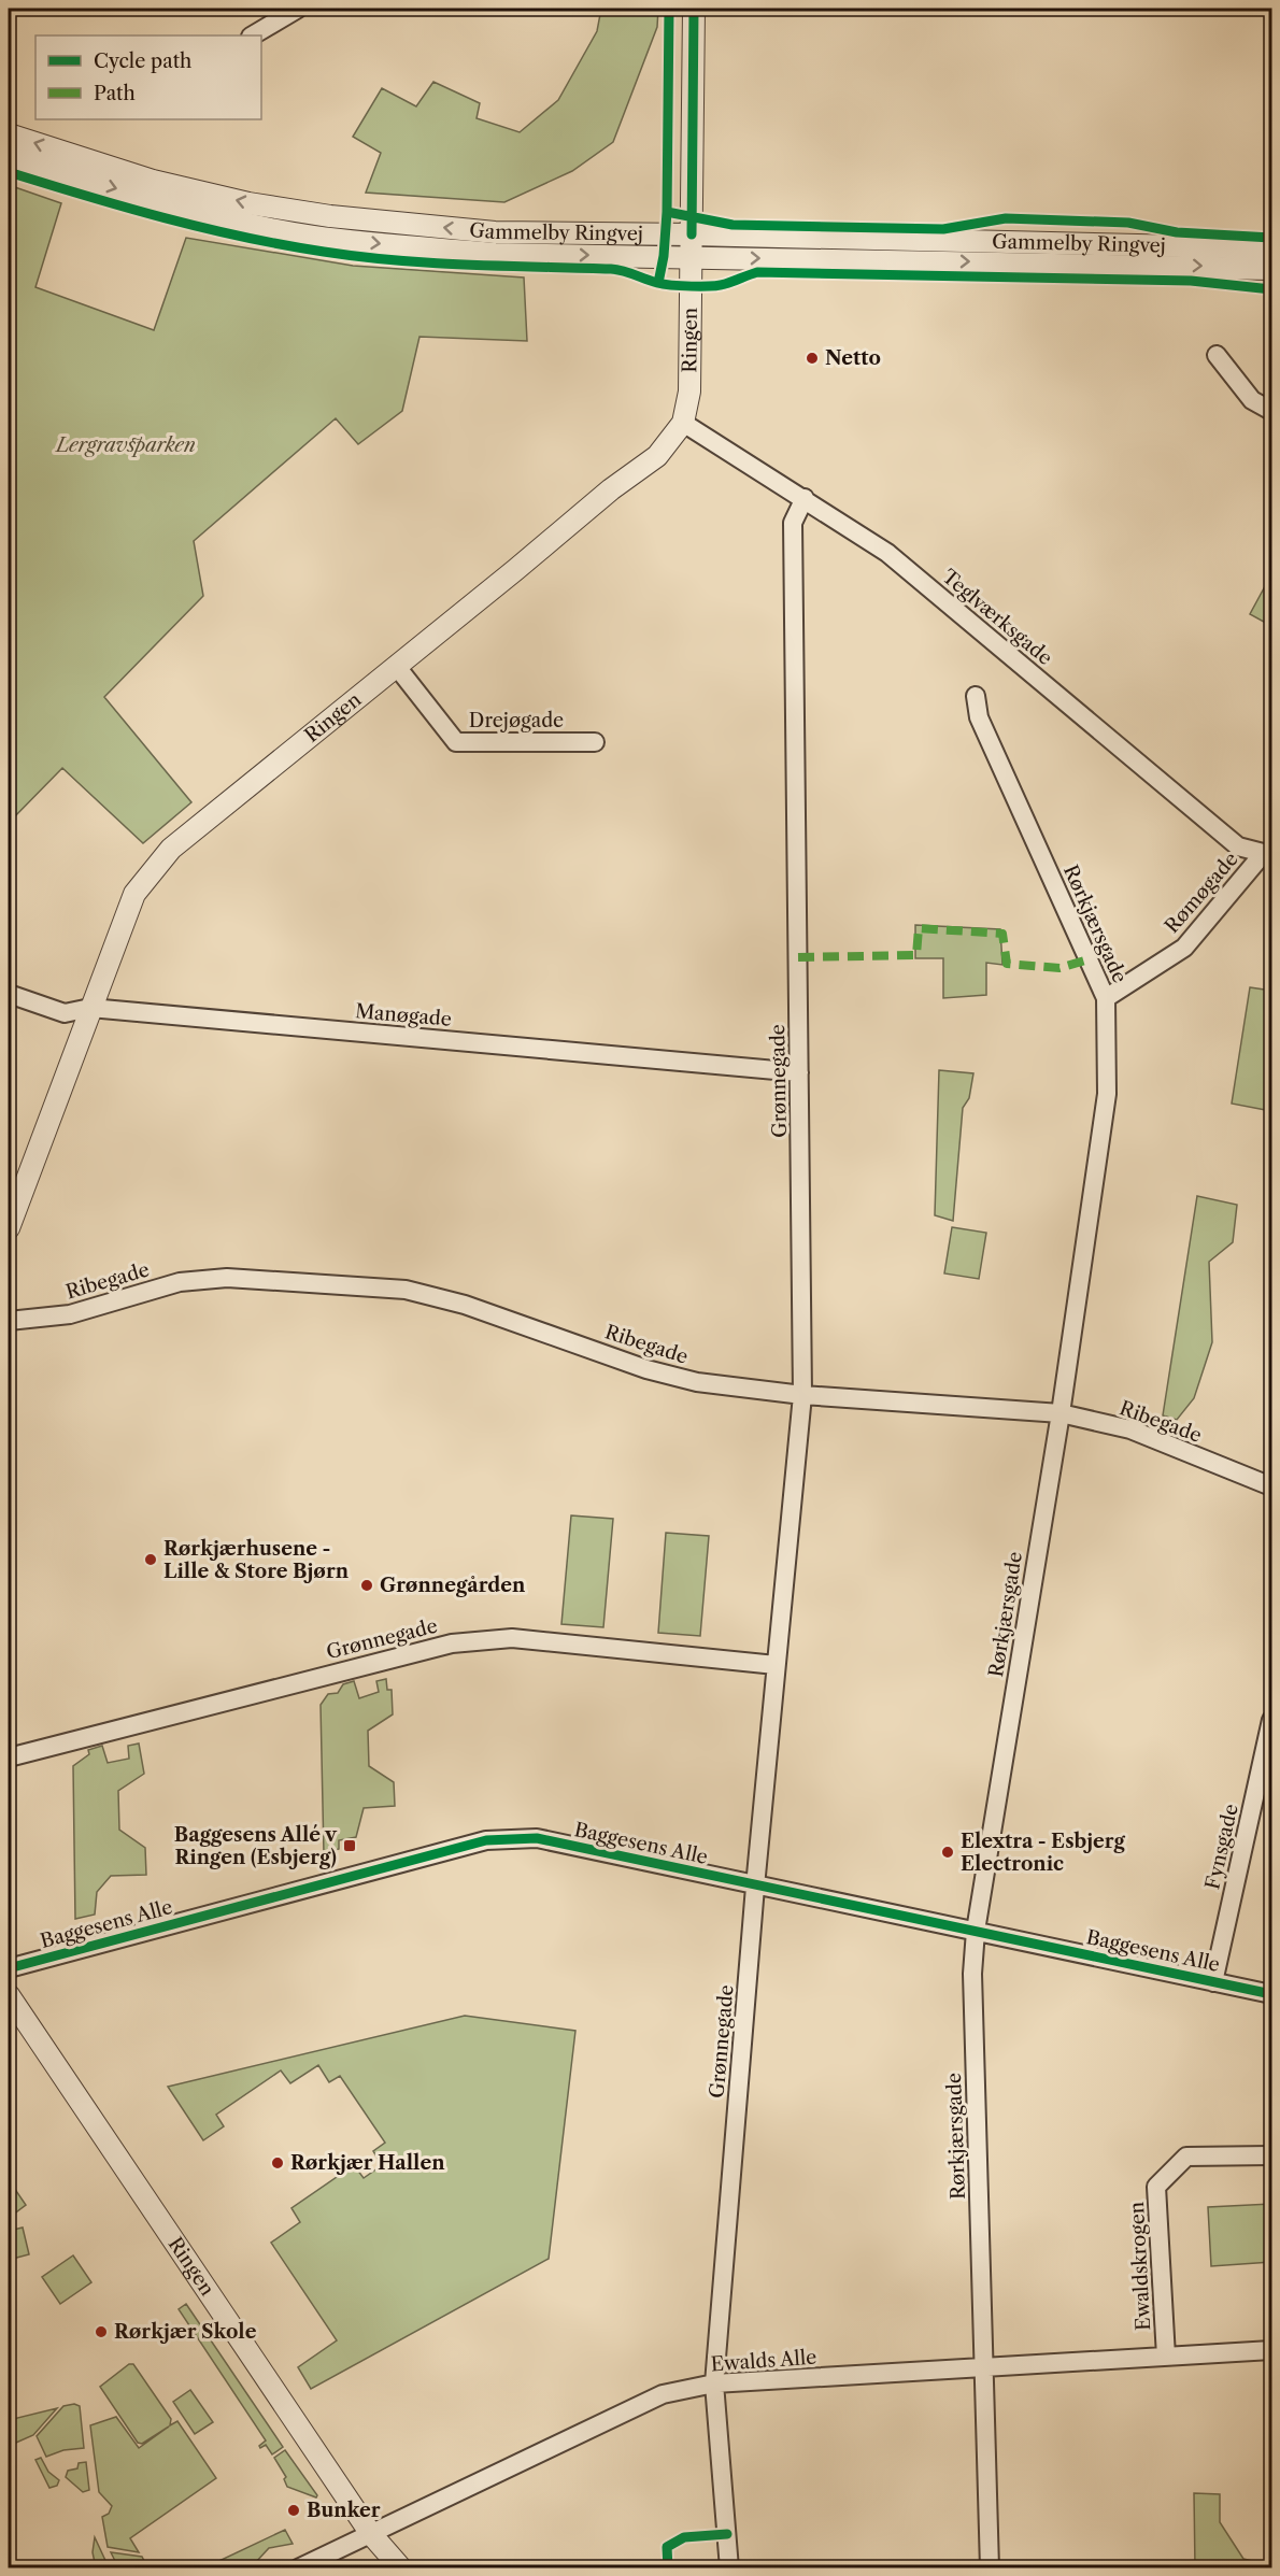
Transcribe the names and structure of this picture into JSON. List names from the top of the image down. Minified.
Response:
{"streets":{"street":["Gammelby Ringvej","Ringen","Teglværksgade","Drejøgade","Rømøgade","Rørkjærsgade","Manøgade","Grønnegade","Ribegade","Baggesens Alle","Fynsgade","Ewaldskrogen","Ewalds Alle"]},"crossings":[["Gammelby Ringvej","Ringen"],["Ringen","Teglværksgade"],["Ringen","Drejøgade"],["Ringen","Manøgade"],["Ringen","Ewalds Alle"],["Teglværksgade","Rømøgade"],["Teglværksgade","Grønnegade"],["Rømøgade","Rørkjærsgade"],["Rørkjærsgade","Ribegade"],["Rørkjærsgade","Baggesens Alle"],["Rørkjærsgade","Ewalds Alle"],["Manøgade","Grønnegade"],["Grønnegade","Ribegade"],["Grønnegade","Baggesens Alle"],["Grønnegade","Ewalds Alle"],["Baggesens Alle","Fynsgade"],["Ewaldskrogen","Ewalds Alle"]],"parks":["Lergravsparken"],"places":{"other":["Netto","Rørkjærhusene - Lille & Store Bjørn","Grønnegården","Elextra - Esbjerg Electronic","Rørkjær Hallen","Rørkjær Skole","Bunker"],"transit":["Baggesens Allé v Ringen (Esbjerg)"]},"legend":["Cycle path","Path"]}
